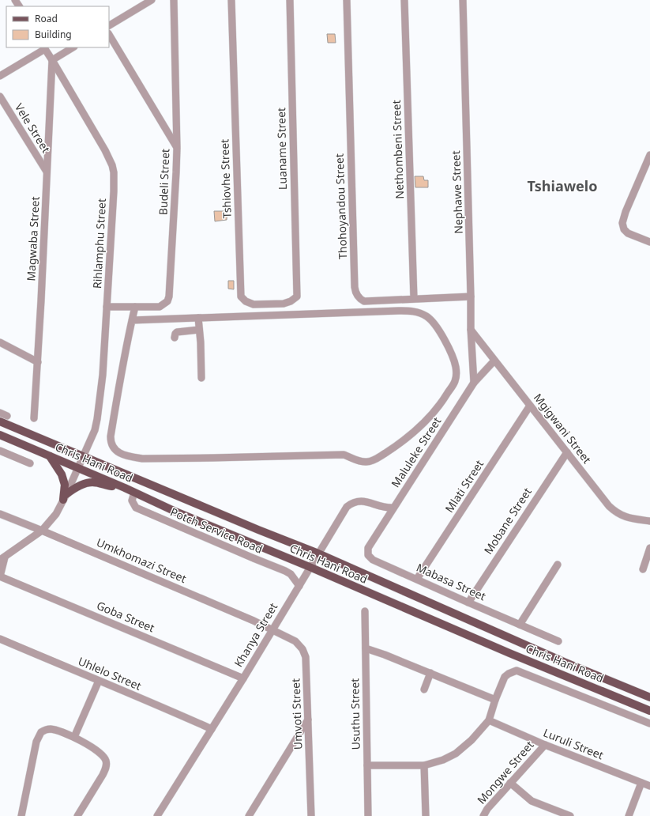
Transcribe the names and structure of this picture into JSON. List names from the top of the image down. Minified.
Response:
{"streets":{"main road":["Chris Hani Road"],"street":["Vele Street","Luaname Street","Nethombeni Street","Tshiovhe Street","Budeli Street","Nephawe Street","Thohoyandou Street","Magwaba Street","Rihlamphu Street","Mgigwani Street","Maluleke Street","Mlati Street","Mobane Street","Potch Service Road","Umkhomazi Street","Mabasa Street","Goba Street","Khanya Street","Uhlelo Street","Umvoti Street","Usuthu Street","Luruli Street","Mongwe Street"]},"crossings":[["Vele Street","Magwaba Street"],["Luaname Street","Tshiovhe Street"],["Nethombeni Street","Thohoyandou Street"],["Budeli Street","Rihlamphu Street"],["Nephawe Street","Thohoyandou Street"],["Nephawe Street","Mgigwani Street"],["Nephawe Street","Maluleke Street"],["Magwaba Street","Rihlamphu Street"],["Rihlamphu Street","Chris Hani Road"],["Rihlamphu Street","Umkhomazi Street"],["Mgigwani Street","Maluleke Street"],["Mgigwani Street","Mlati Street"],["Mgigwani Street","Mobane Street"],["Maluleke Street","Mabasa Street"],["Maluleke Street","Khanya Street"],["Chris Hani Road","Potch Service Road"],["Chris Hani Road","Khanya Street"],["Mlati Street","Mabasa Street"],["Mobane Street","Mabasa Street"],["Potch Service Road","Khanya Street"],["Umkhomazi Street","Khanya Street"],["Umkhomazi Street","Umvoti Street"],["Goba Street","Khanya Street"],["Khanya Street","Uhlelo Street"],["Khanya Street","Umvoti Street"],["Luruli Street","Mongwe Street"]],"districts":["Tshiawelo"],"legend":["Road","Building"]}
